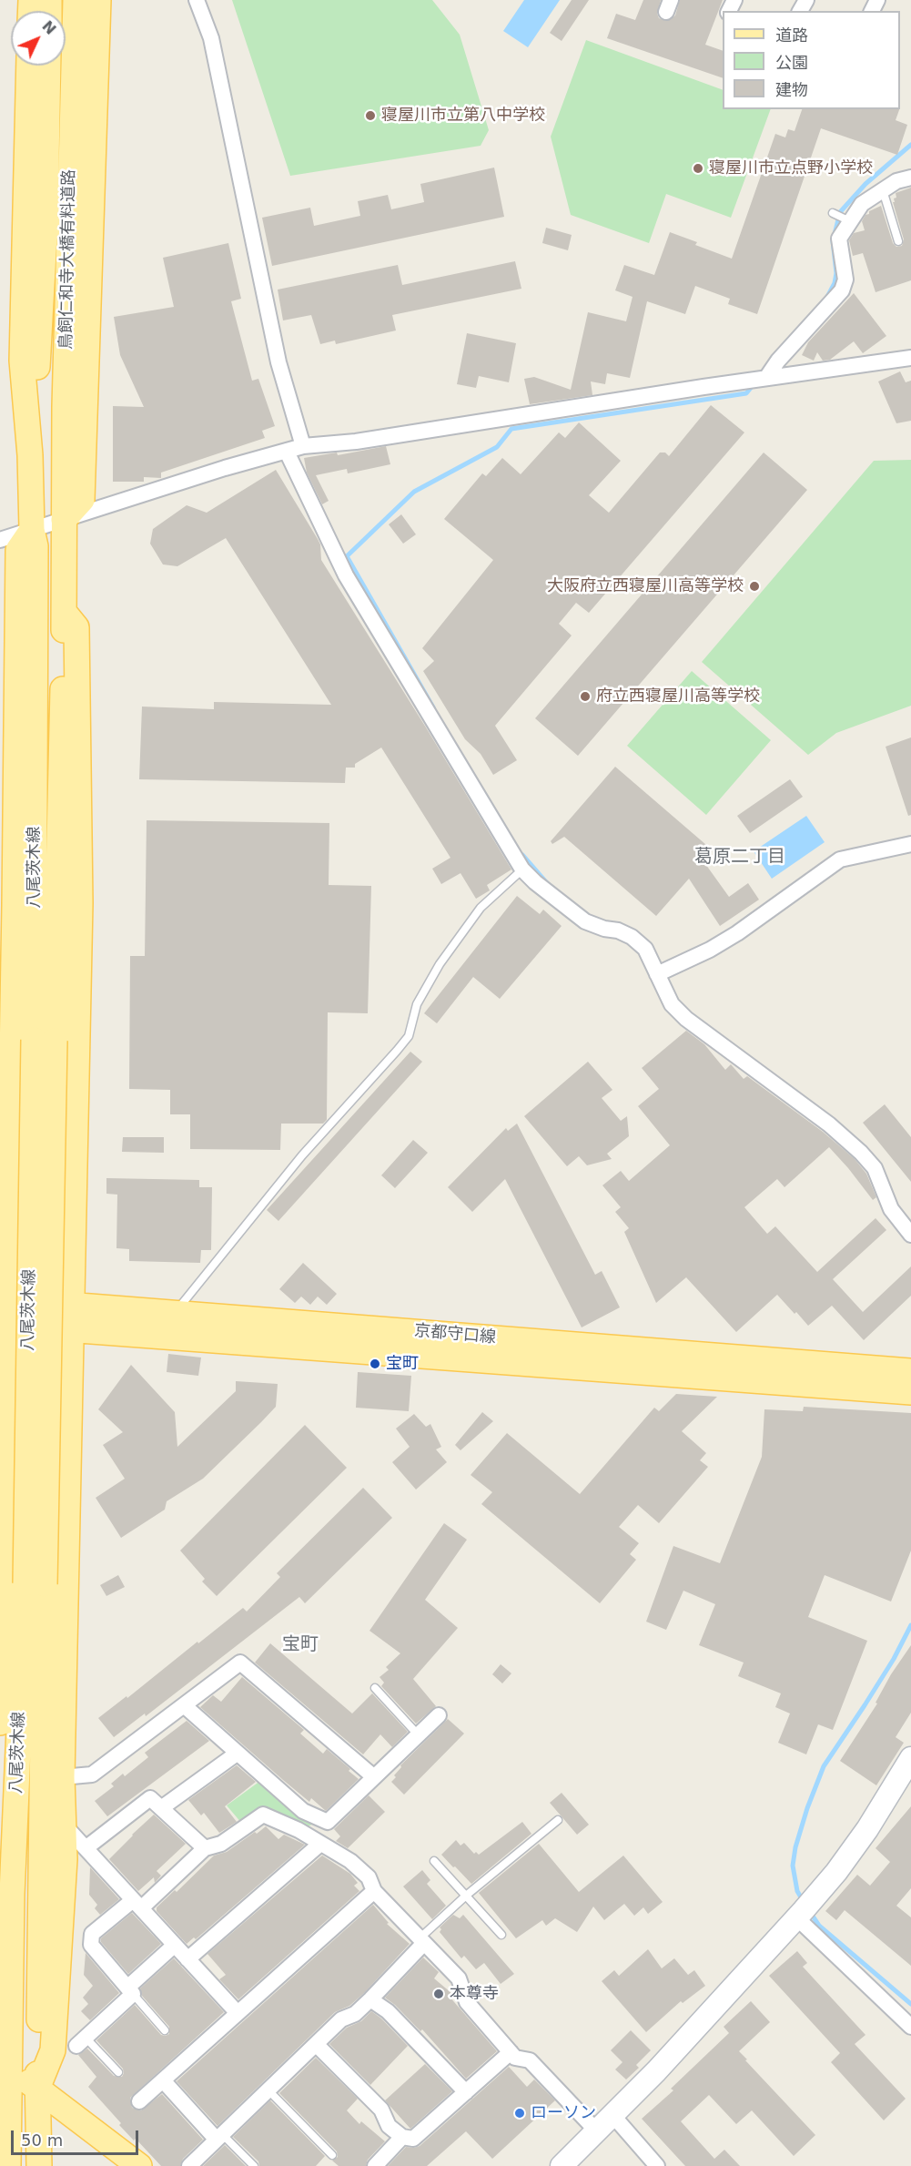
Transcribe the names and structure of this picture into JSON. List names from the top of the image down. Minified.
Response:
{"streets":{"main road":["鳥飼仁和寺大橋有料道路","八尾茨木線","京都守口線"]},"crossings":[["鳥飼仁和寺大橋有料道路","八尾茨木線"]],"districts":["葛原二丁目","宝町"],"places":["寝屋川市立第八中学校","寝屋川市立点野小学校","大阪府立西寝屋川高等学校","府立西寝屋川高等学校","宝町","本尊寺","ローソン"],"legend":["道路","公園","建物"],"scale_bar":"50 m","north":"top right"}
